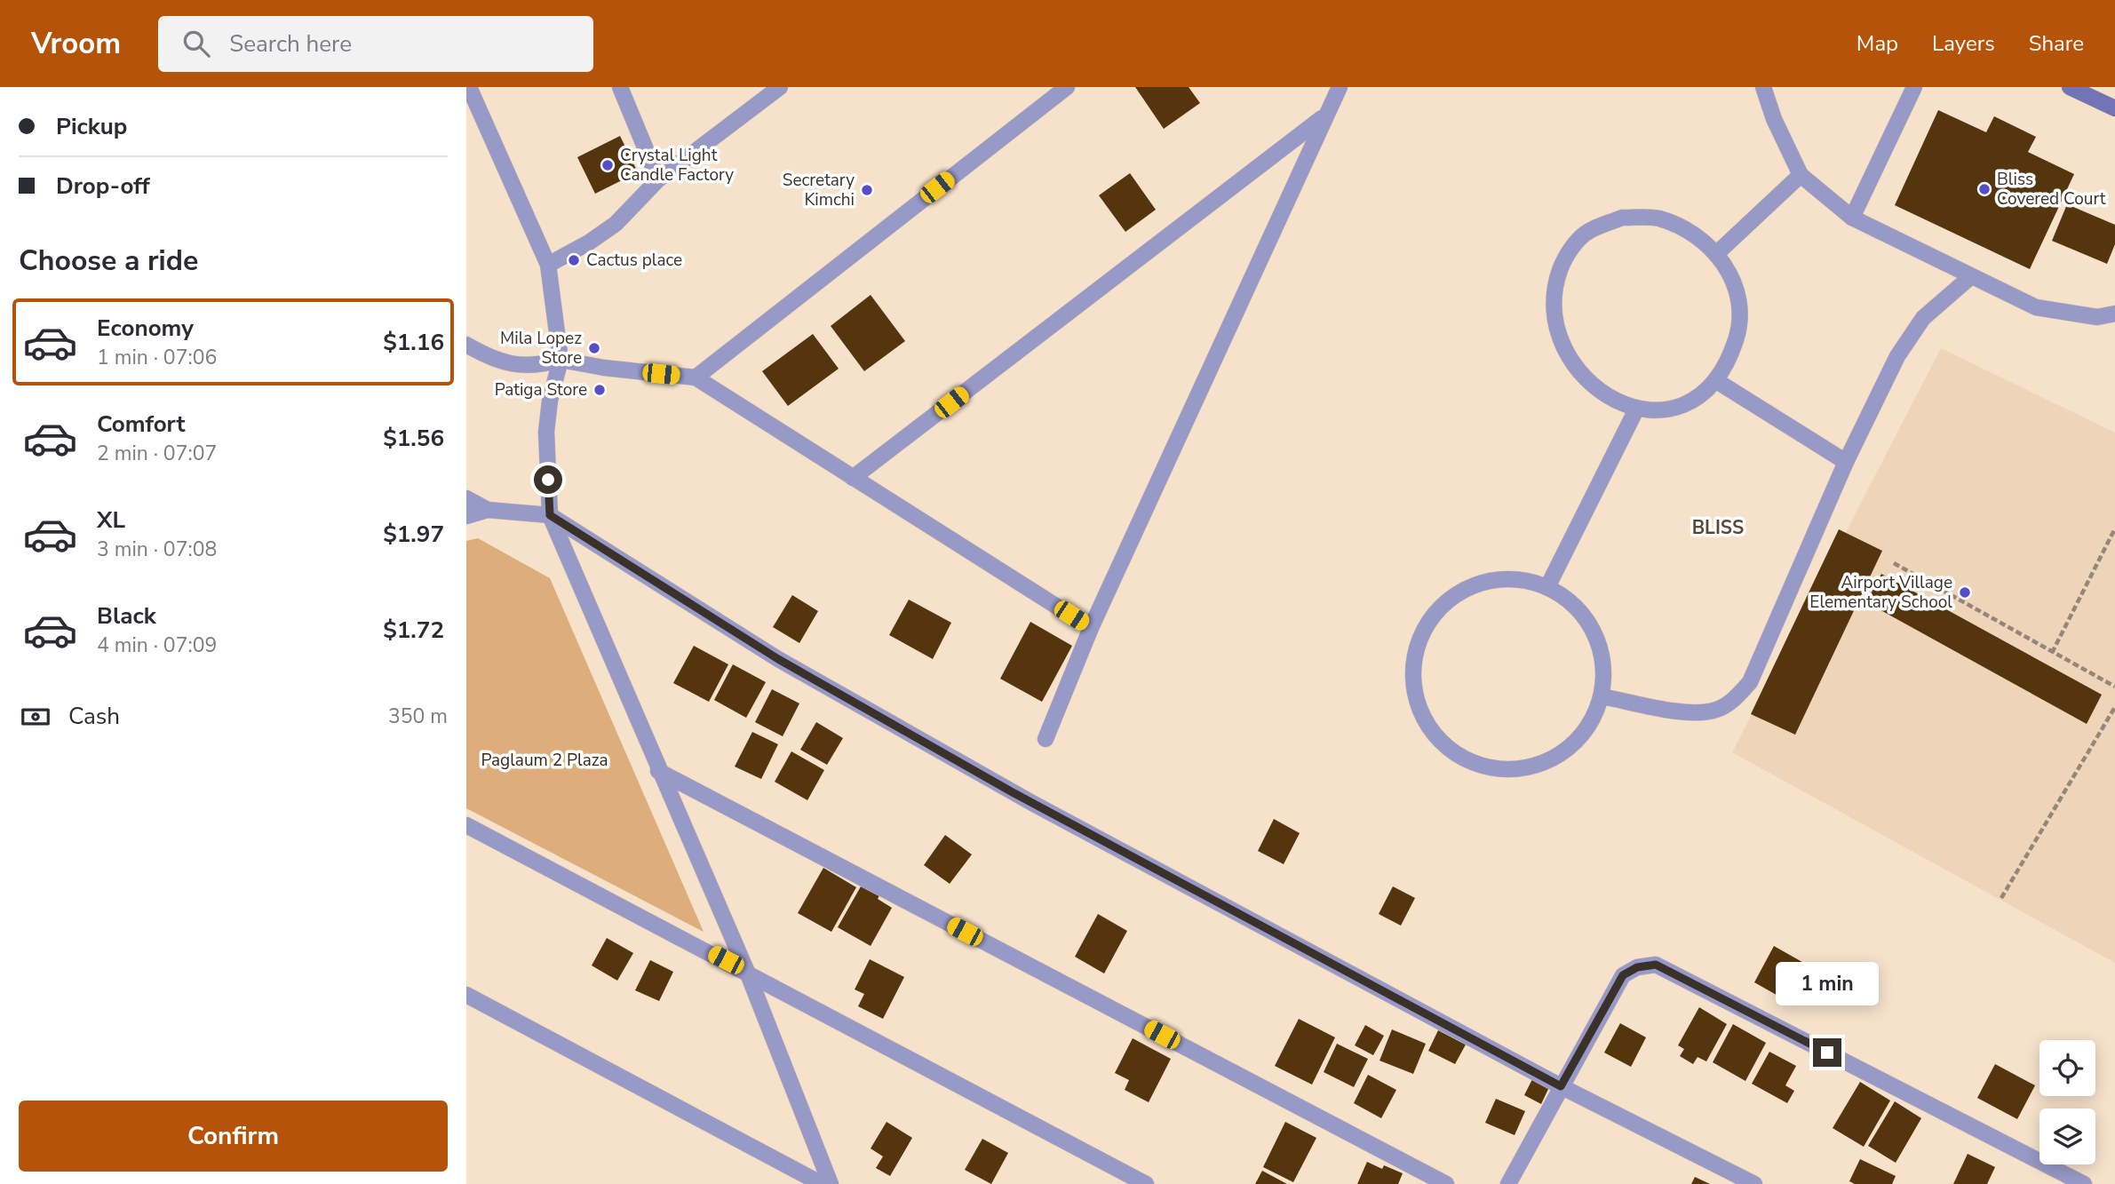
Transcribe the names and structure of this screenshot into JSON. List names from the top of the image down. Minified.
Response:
{"districts":["BLISS"],"parks":["Paglaum 2 Plaza"],"places":["Crystal Light Candle Factory","Bliss Covered Court","Secretary Kimchi","Cactus place","Mila Lopez Store","Patiga Store","Airport Village Elementary School"],"page":{"header":"Vroom","search":"Search here","nav":["Map","Layers","Share"],"banner":["Pickup","Drop-off"],"heading":"Choose a ride","list":[{"name":"Economy","note":"1 min · 07:06","value":"$1.16"},{"name":"Comfort","note":"2 min · 07:07","value":"$1.56"},{"name":"XL","note":"3 min · 07:08","value":"$1.97"},{"name":"Black","note":"4 min · 07:09","value":"$1.72"}],"pay":["Cash","350 m"],"bubble":"1 min","buttons":"Confirm"}}
